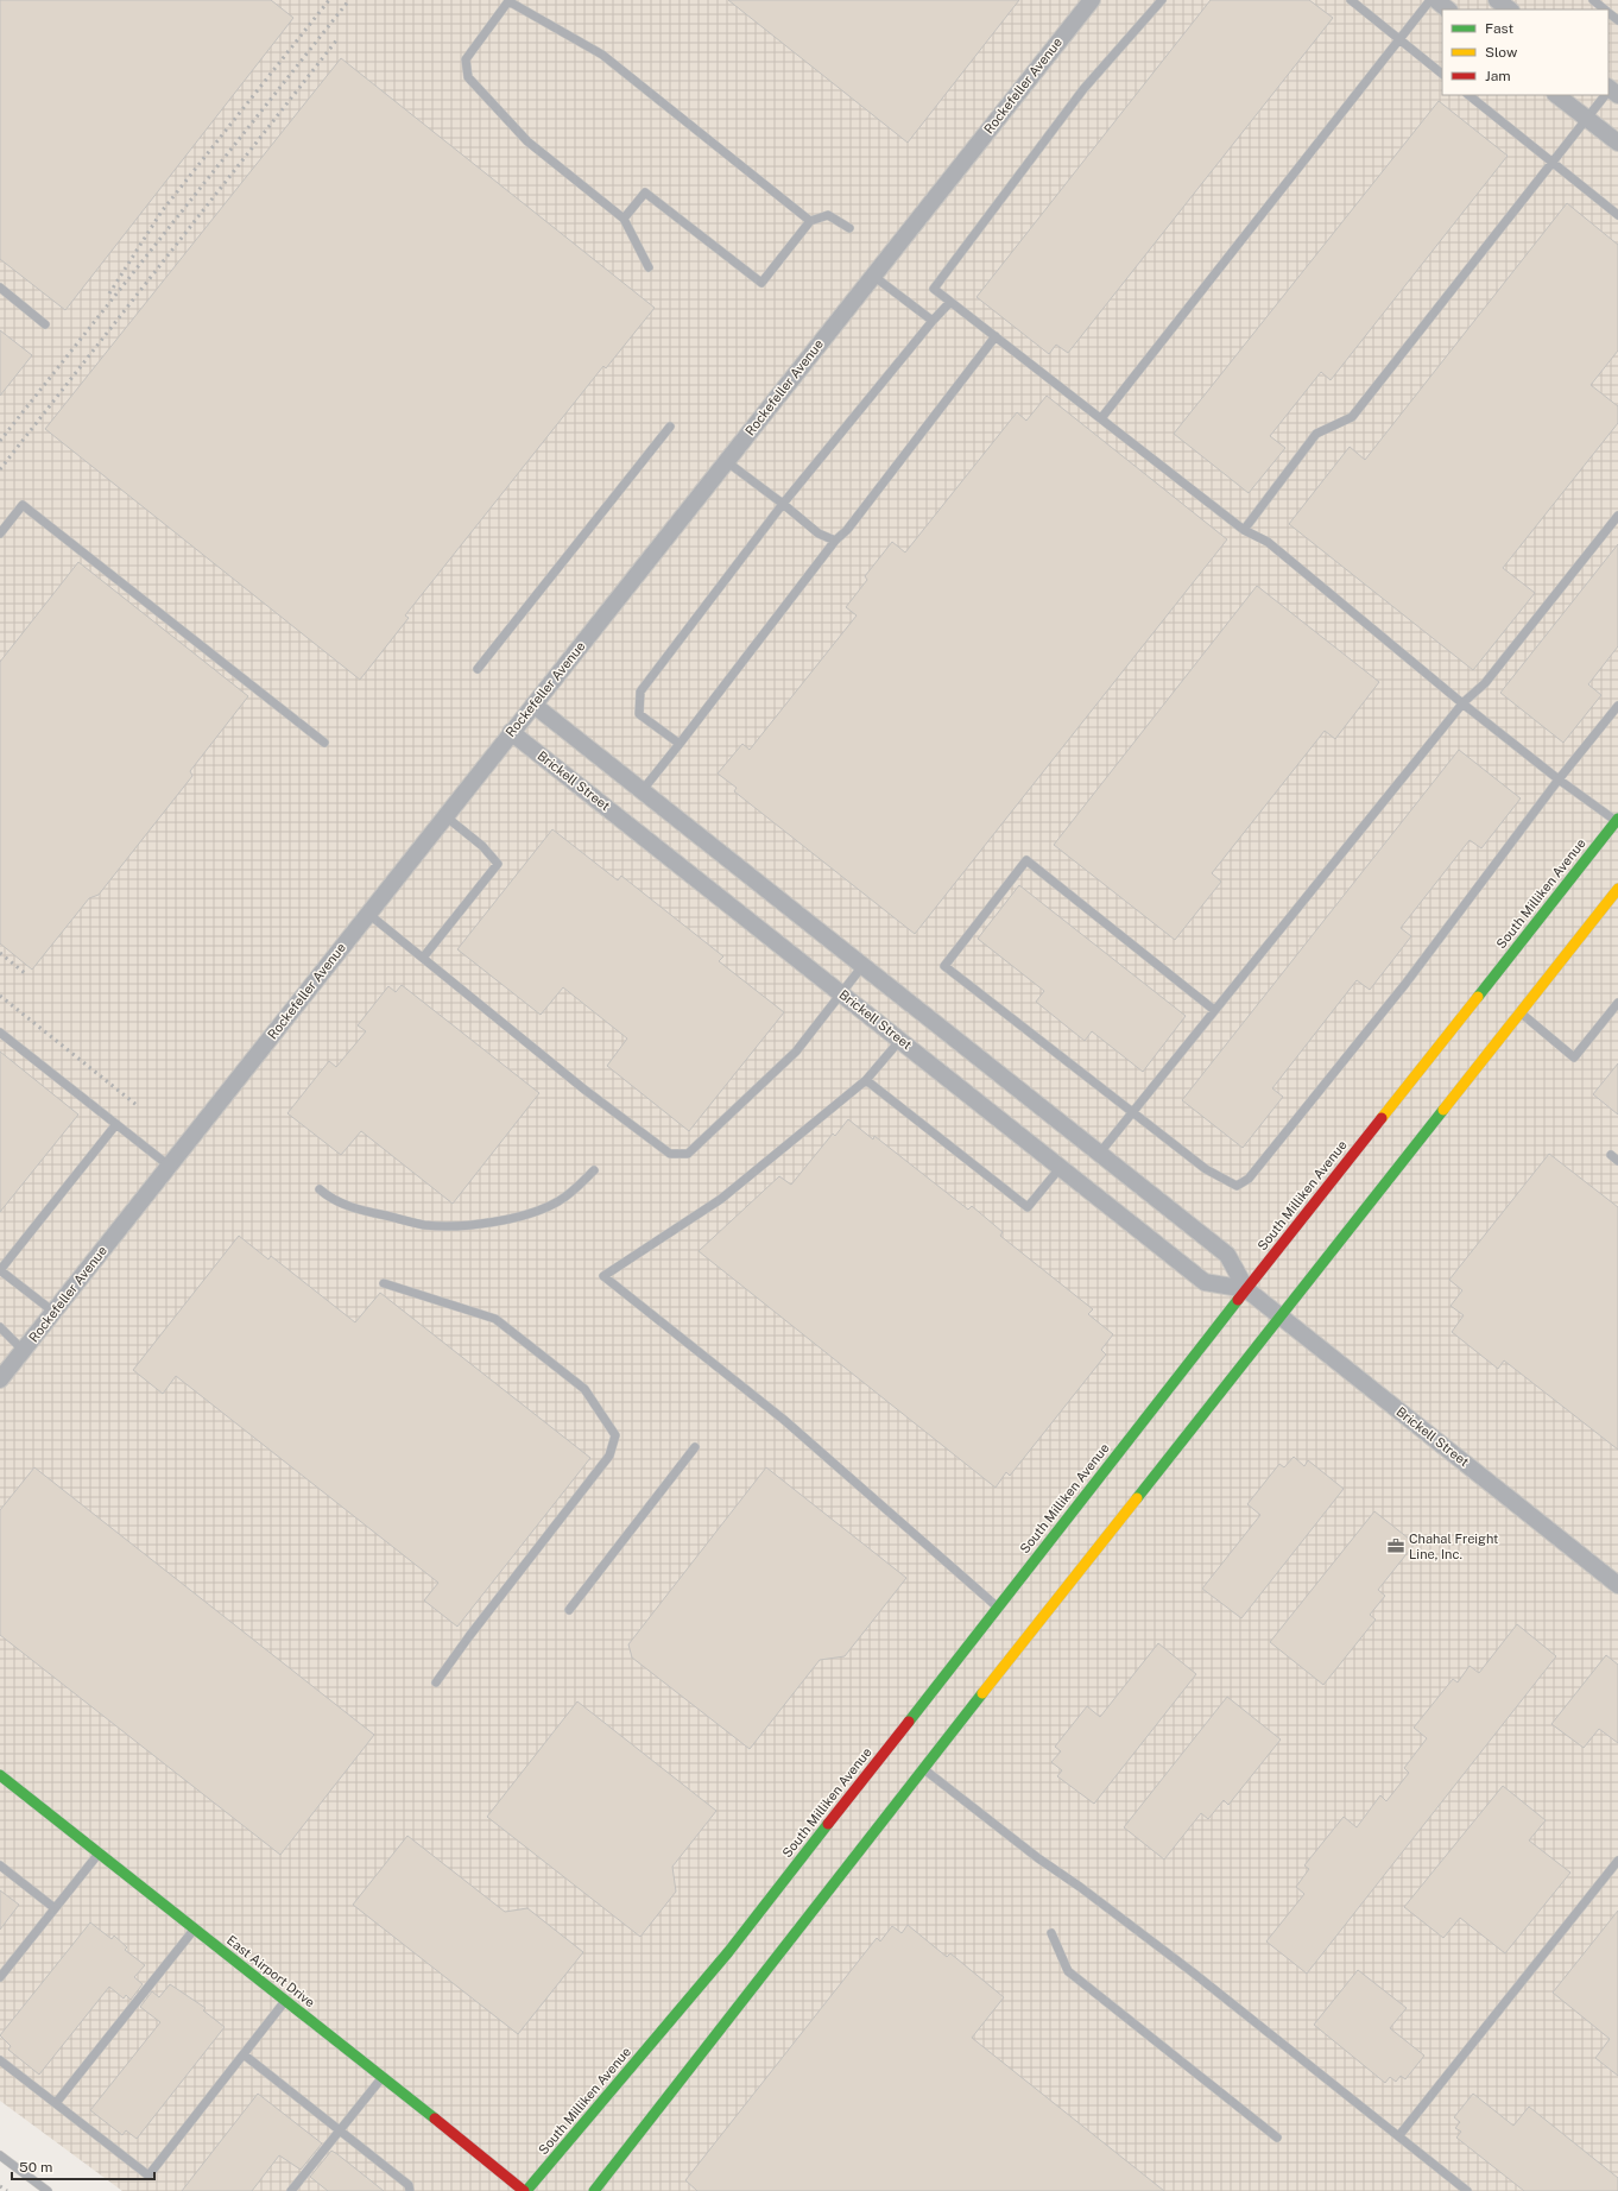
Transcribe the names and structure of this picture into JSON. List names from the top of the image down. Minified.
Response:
{"streets":{"main road":["South Milliken Avenue","East Airport Drive"],"street":["Rockefeller Avenue","Brickell Street"]},"crossings":[["Rockefeller Avenue","Brickell Street"],["Brickell Street","South Milliken Avenue"],["South Milliken Avenue","East Airport Drive"]],"places":{"office":["Chahal Freight Line, Inc."]},"legend":["Fast","Slow","Jam"],"scale_bar":"50 m"}
